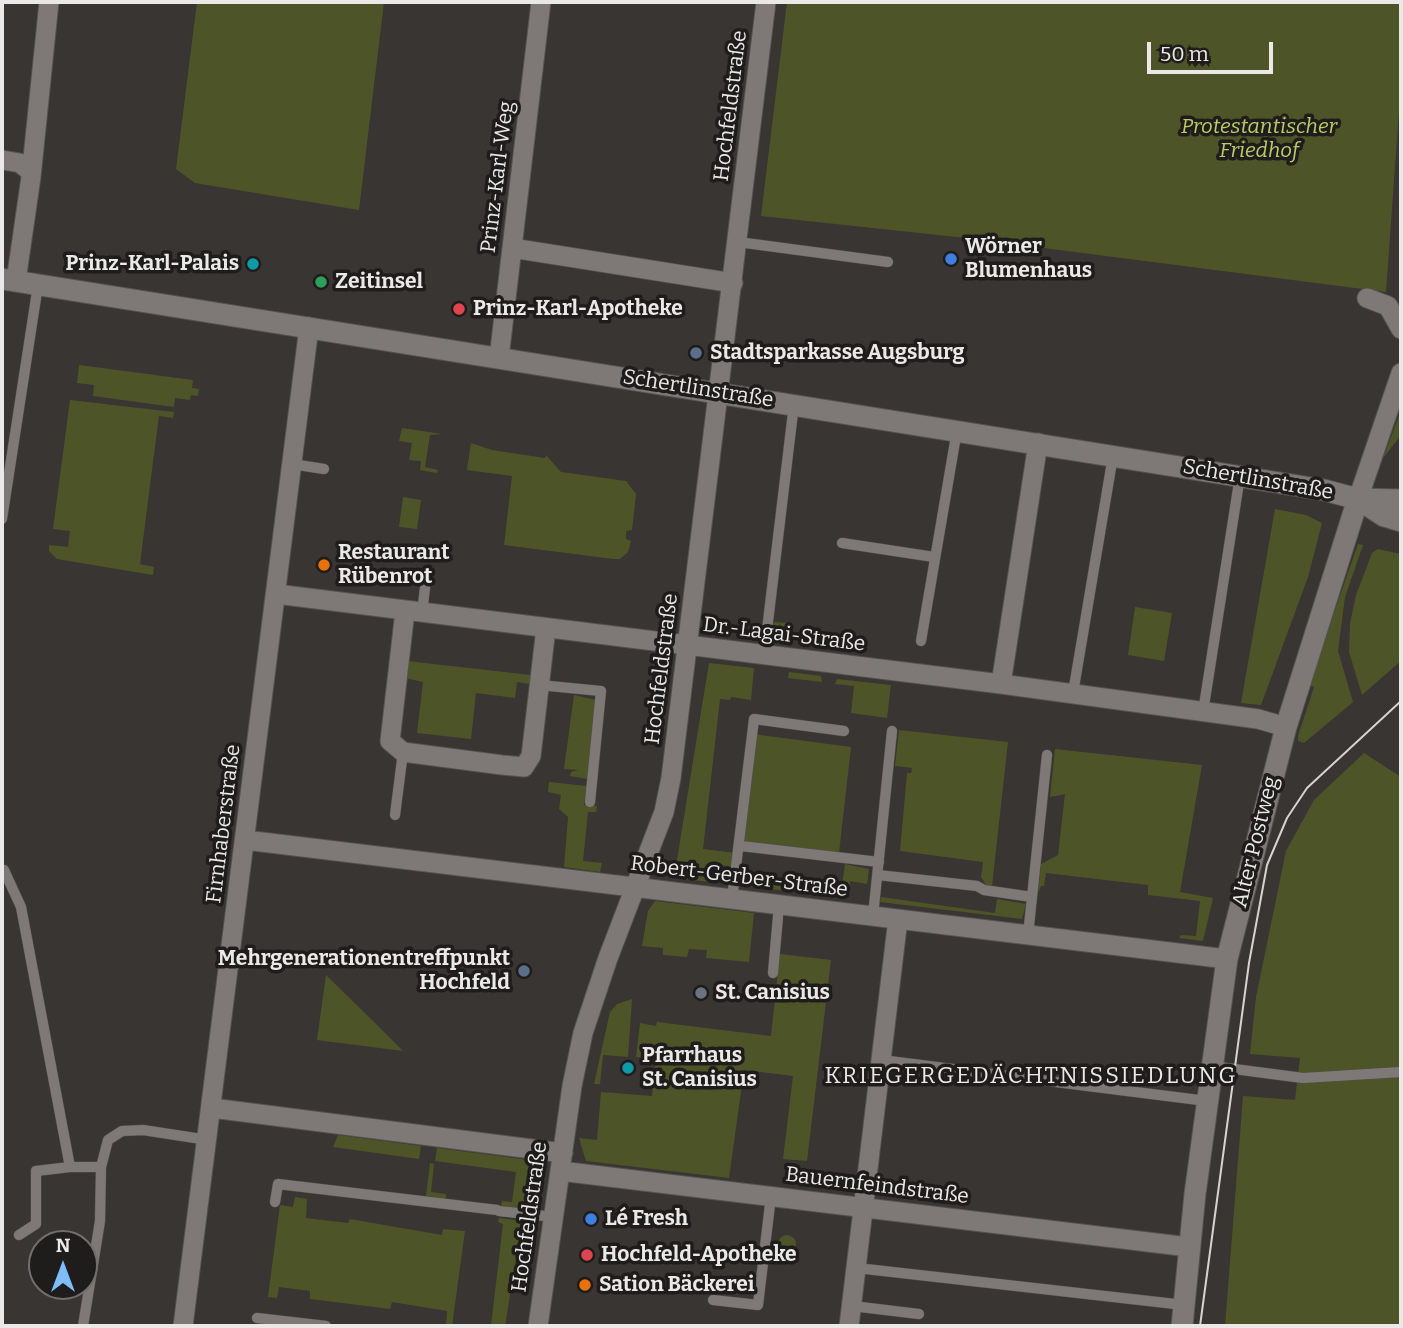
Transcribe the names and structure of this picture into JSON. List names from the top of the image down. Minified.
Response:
{"streets":{"street":["Hochfeldstraße","Prinz-Karl-Weg","Schertlinstraße","Dr.-Lagai-Straße","Firnhaberstraße","Alter Postweg","Robert-Gerber-Straße","Bauernfeindstraße"]},"crossings":[["Hochfeldstraße","Schertlinstraße"],["Hochfeldstraße","Dr.-Lagai-Straße"],["Hochfeldstraße","Robert-Gerber-Straße"],["Hochfeldstraße","Bauernfeindstraße"],["Prinz-Karl-Weg","Schertlinstraße"],["Schertlinstraße","Firnhaberstraße"],["Schertlinstraße","Alter Postweg"],["Dr.-Lagai-Straße","Firnhaberstraße"],["Dr.-Lagai-Straße","Alter Postweg"],["Firnhaberstraße","Robert-Gerber-Straße"],["Firnhaberstraße","Bauernfeindstraße"],["Alter Postweg","Robert-Gerber-Straße"],["Alter Postweg","Bauernfeindstraße"]],"districts":["KRIEGERGEDÄCHTNISSIEDLUNG"],"parks":["Protestantischer Friedhof"],"places":["Wörner Blumenhaus","Prinz-Karl-Palais","Zeitinsel","Prinz-Karl-Apotheke","Stadtsparkasse Augsburg","Restaurant Rübenrot","Mehrgenerationentreffpunkt Hochfeld","St. Canisius","Pfarrhaus St. Canisius","Lé Fresh","Hochfeld-Apotheke","Sation Bäckerei"],"scale_bar":"50 m","north":"top"}
